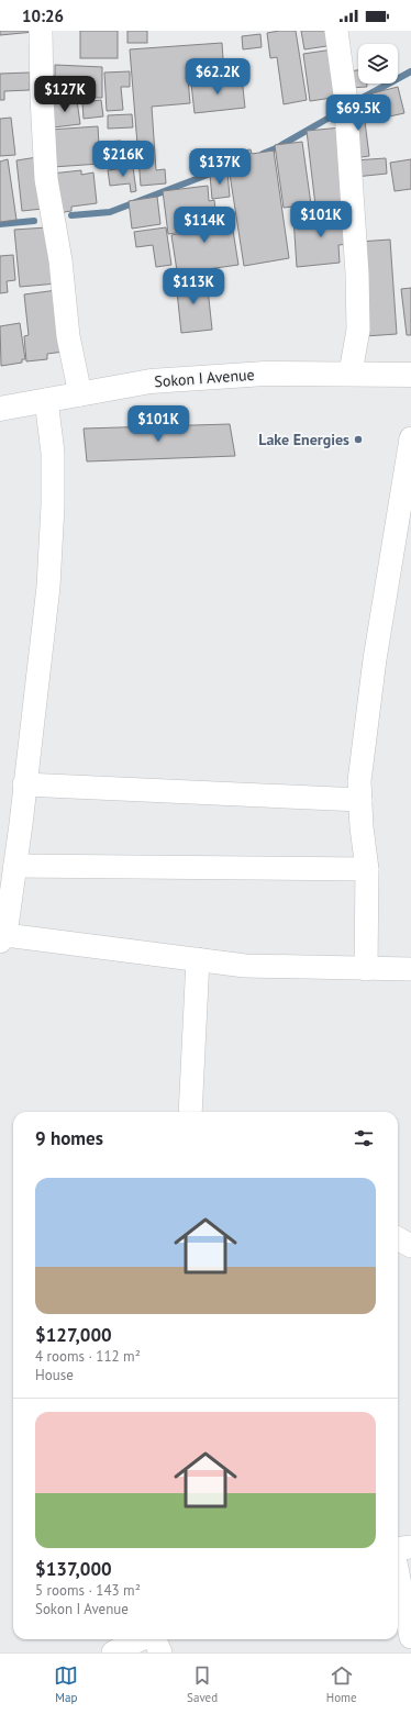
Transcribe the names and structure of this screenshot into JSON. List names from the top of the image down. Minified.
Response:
{"streets":{"street":["Sokon I Avenue"]},"places":["Lake Energies"],"page":{"status":"10:26","price":["$62.2K","$127K","$69.5K","$216K","$137K","$101K","$114K","$113K","$101K"],"heading":"9 homes","list":[{"name":"$127,000","note":"4 rooms · 112 m² · House"},{"name":"$137,000","note":"5 rooms · 143 m² · Sokon I Avenue"}],"tabs":["Map","Saved","Home"]}}
